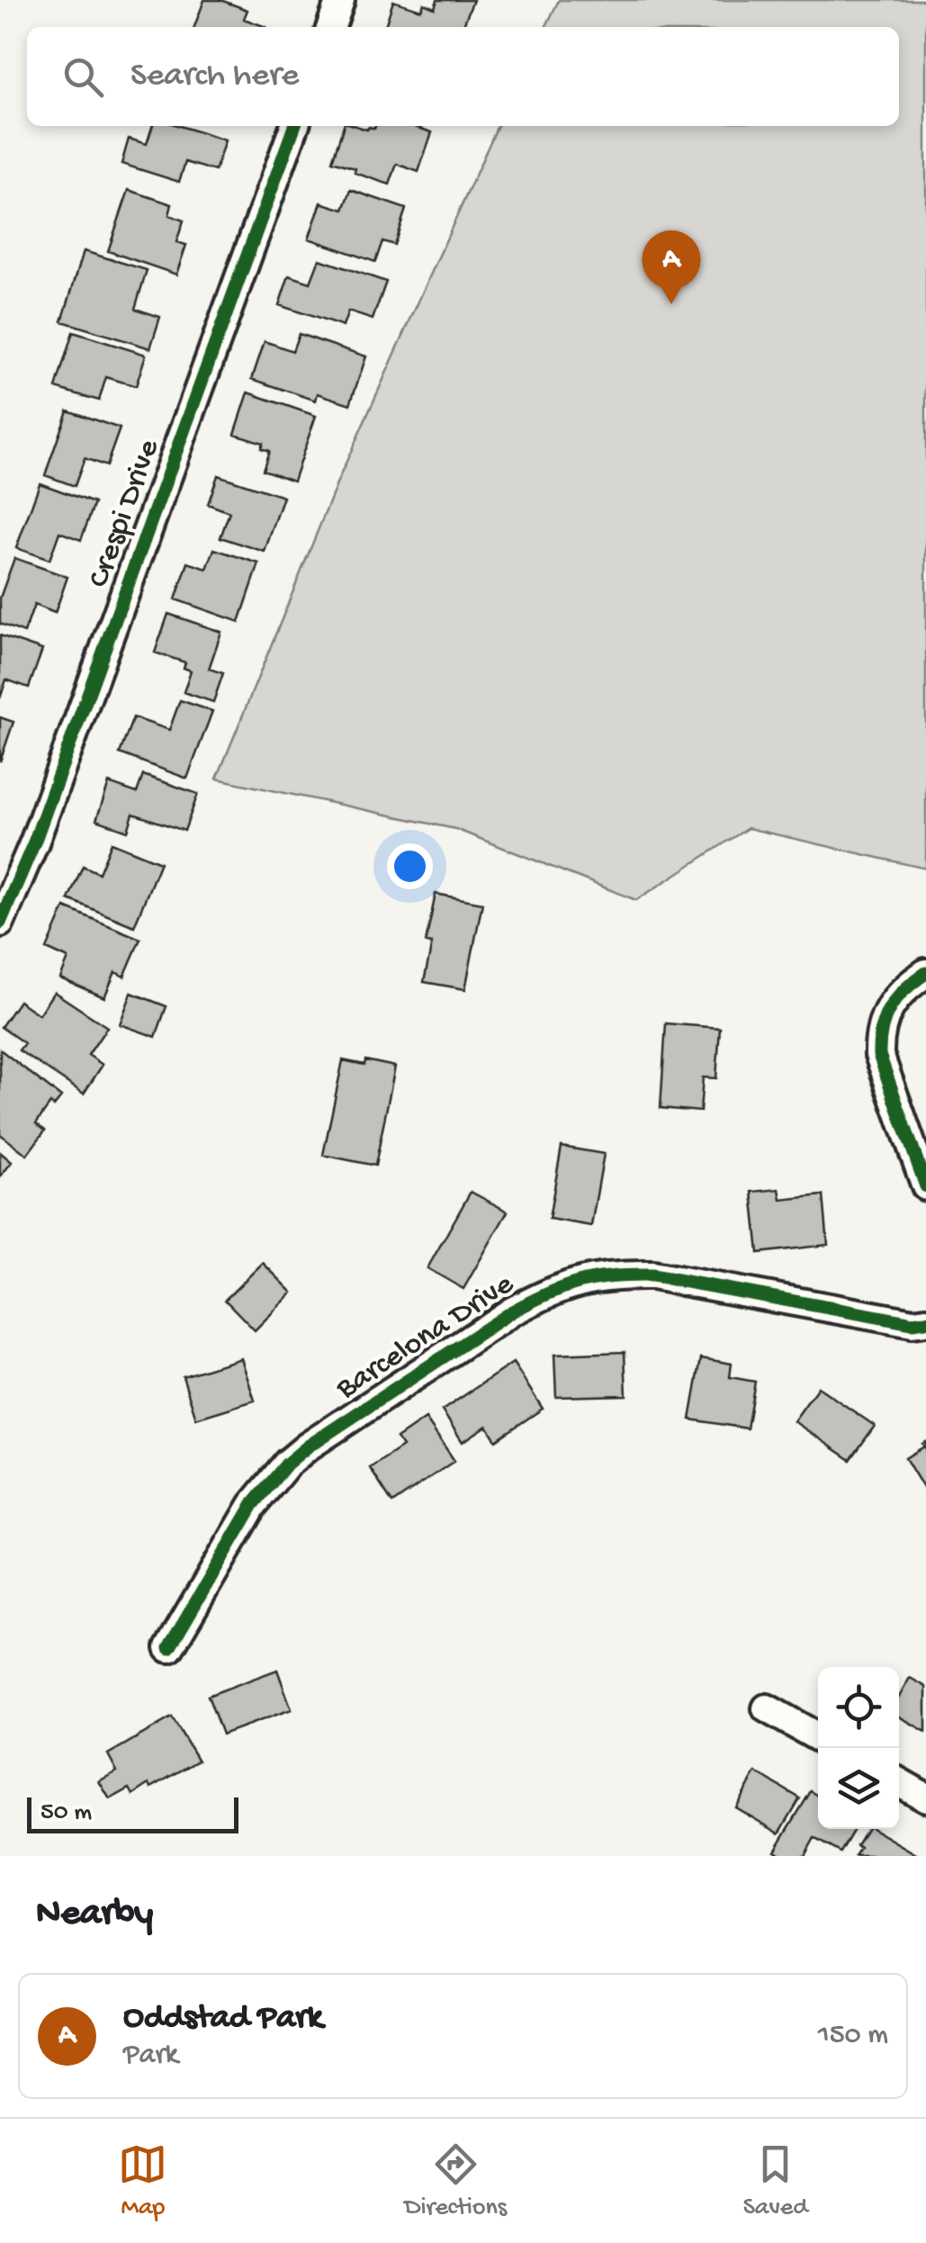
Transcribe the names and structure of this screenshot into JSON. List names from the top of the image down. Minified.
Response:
{"streets":{"street":["Crespi Drive","Barcelona Drive"]},"scale_bar":"50 m","page":{"search":"Search here","pins":"A","scale":"50 m","heading":"Nearby","list":[{"mark":"A","name":"Oddstad Park","note":"Park","value":"150 m"}],"nav":["Map","Directions","Saved"]}}
